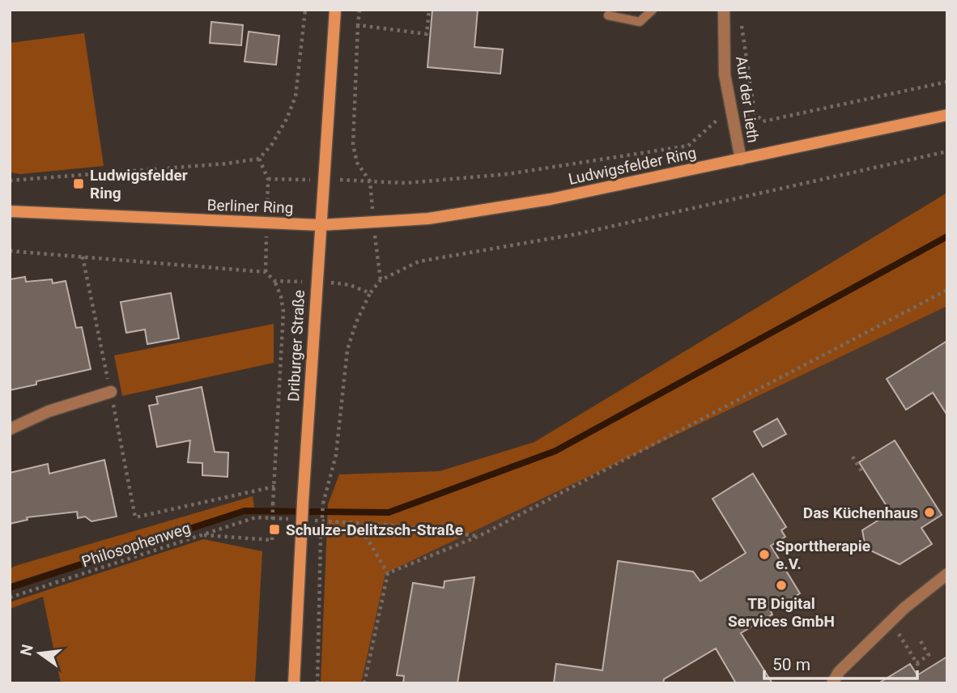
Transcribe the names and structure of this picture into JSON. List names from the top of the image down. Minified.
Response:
{"streets":{"main road":["Ludwigsfelder Ring","Berliner Ring","Driburger Straße"],"street":["Auf der Lieth"],"path":["Philosophenweg"]},"crossings":[["Auf der Lieth","Ludwigsfelder Ring"],["Ludwigsfelder Ring","Berliner Ring"],["Ludwigsfelder Ring","Driburger Straße"],["Berliner Ring","Driburger Straße"]],"places":{"transit":["Ludwigsfelder Ring","Schulze-Delitzsch-Straße"],"other":["Das Küchenhaus","Sporttherapie e.V.","TB Digital Services GmbH"]},"scale_bar":"50 m","north":"left"}
